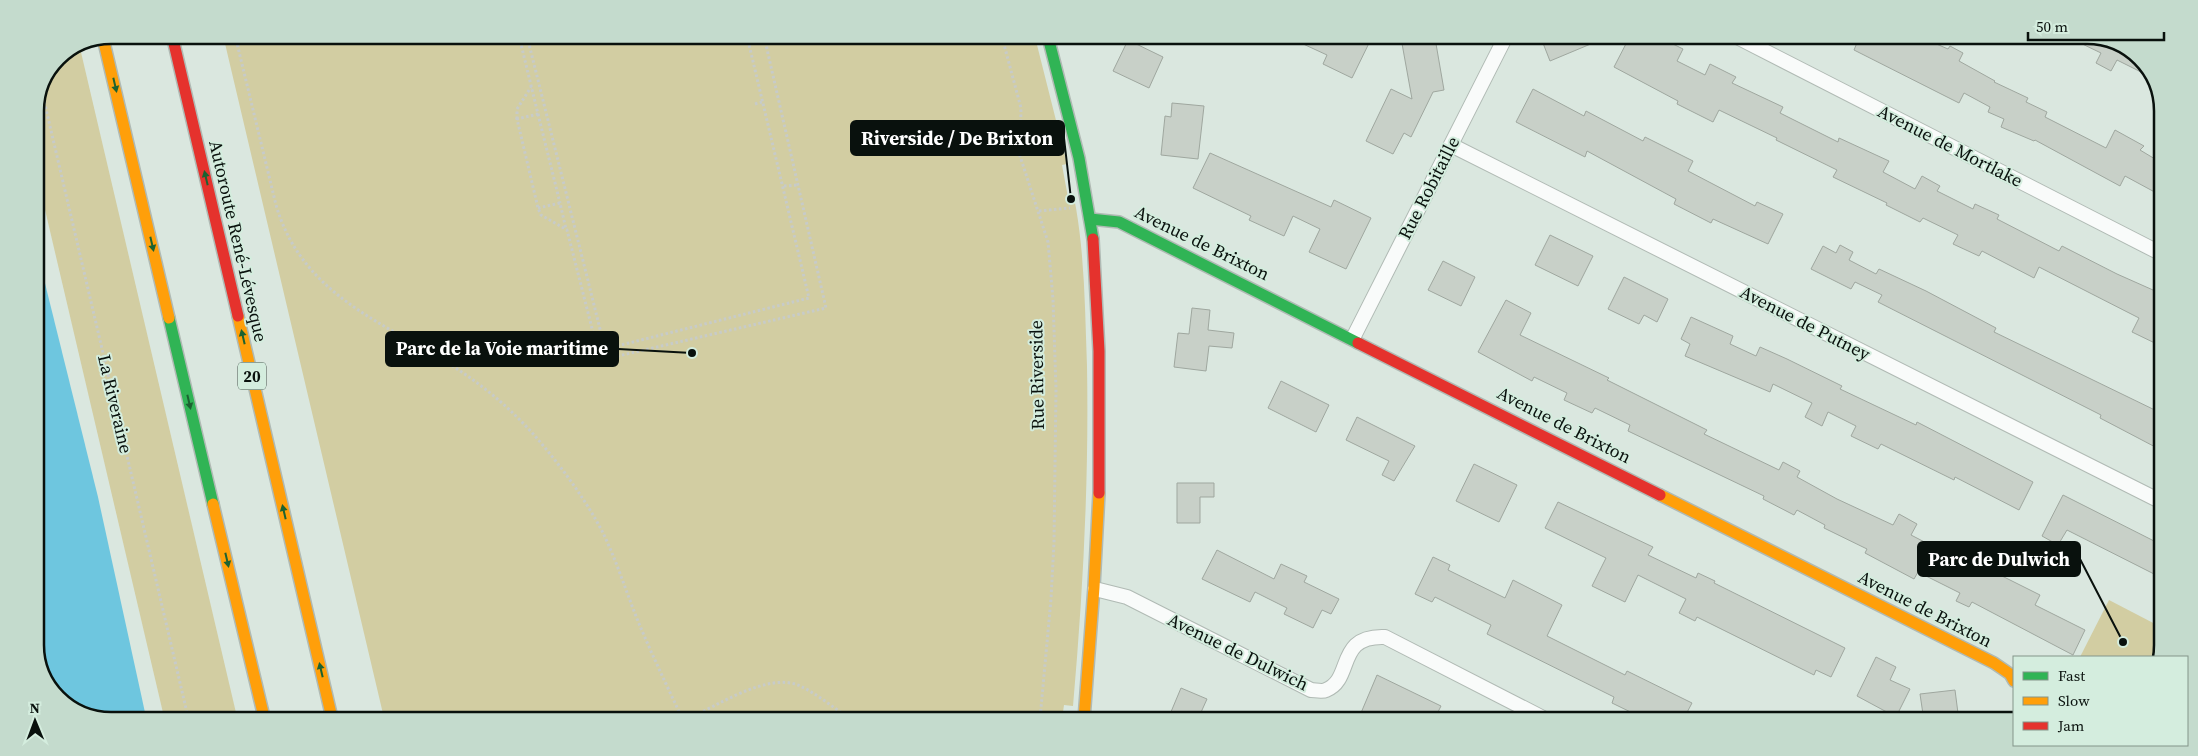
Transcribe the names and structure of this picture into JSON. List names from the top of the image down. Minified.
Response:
{"streets":{"main road":["Autoroute René-Lévesque","Avenue de Brixton","20"],"street":["Avenue de Mortlake","Rue Robitaille","Avenue de Putney","Avenue de Dulwich"],"path":["Rue Riverside","La Riveraine"]},"crossings":[["Rue Robitaille","Avenue de Brixton"],["Rue Robitaille","Avenue de Putney"]],"places":["Riverside / De Brixton","Parc de la Voie maritime","Parc de Dulwich"],"legend":["Fast","Slow","Jam"],"scale_bar":"50 m","north":"top"}
